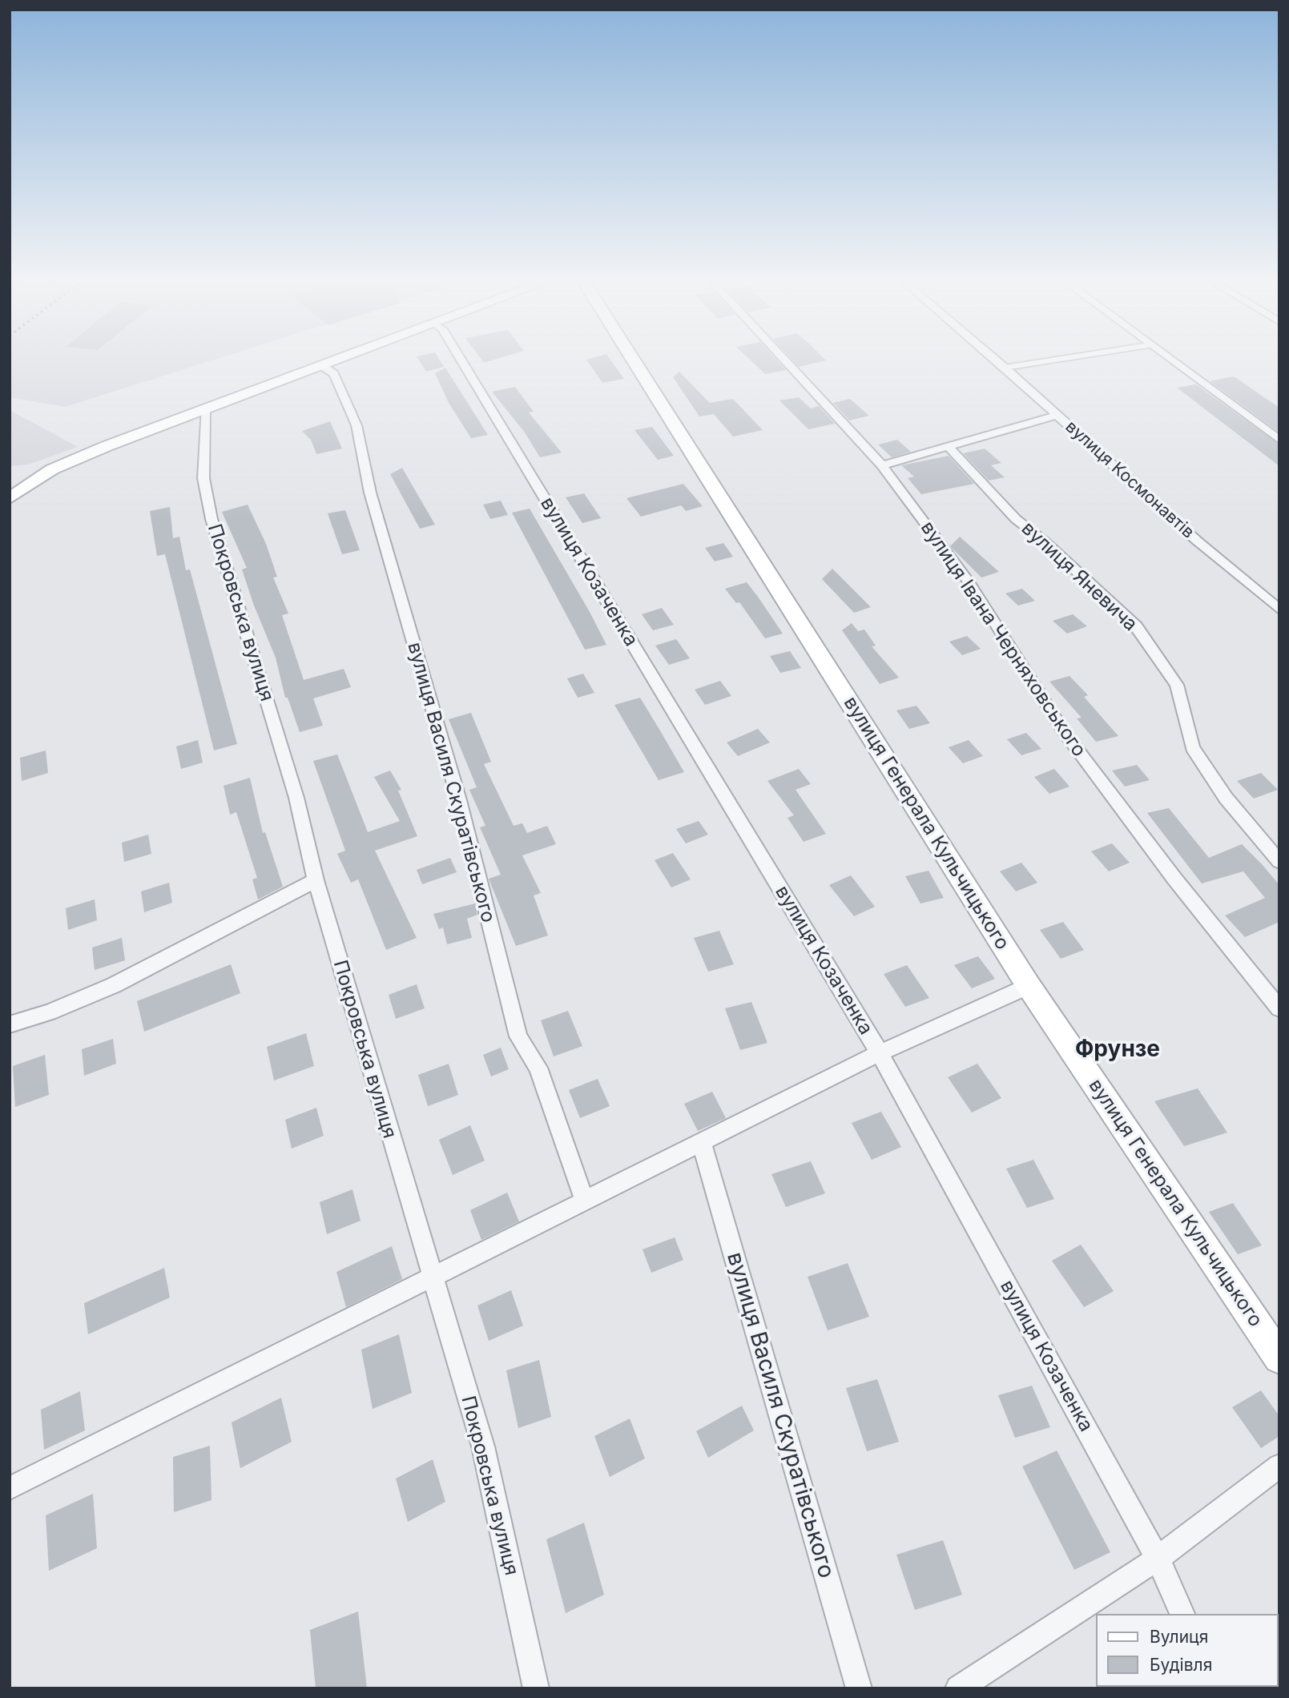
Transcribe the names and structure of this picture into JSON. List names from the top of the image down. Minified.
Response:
{"streets":{"street":["вулиця Космонавтів","вулиця Козаченка","вулиця Яневича","Покровська вулиця","вулиця Івана Черняховського","вулиця Василя Скуратівського","вулиця Генерала Кульчицького"]},"districts":["Фрунзе"],"legend":["Вулиця","Будівля"]}
